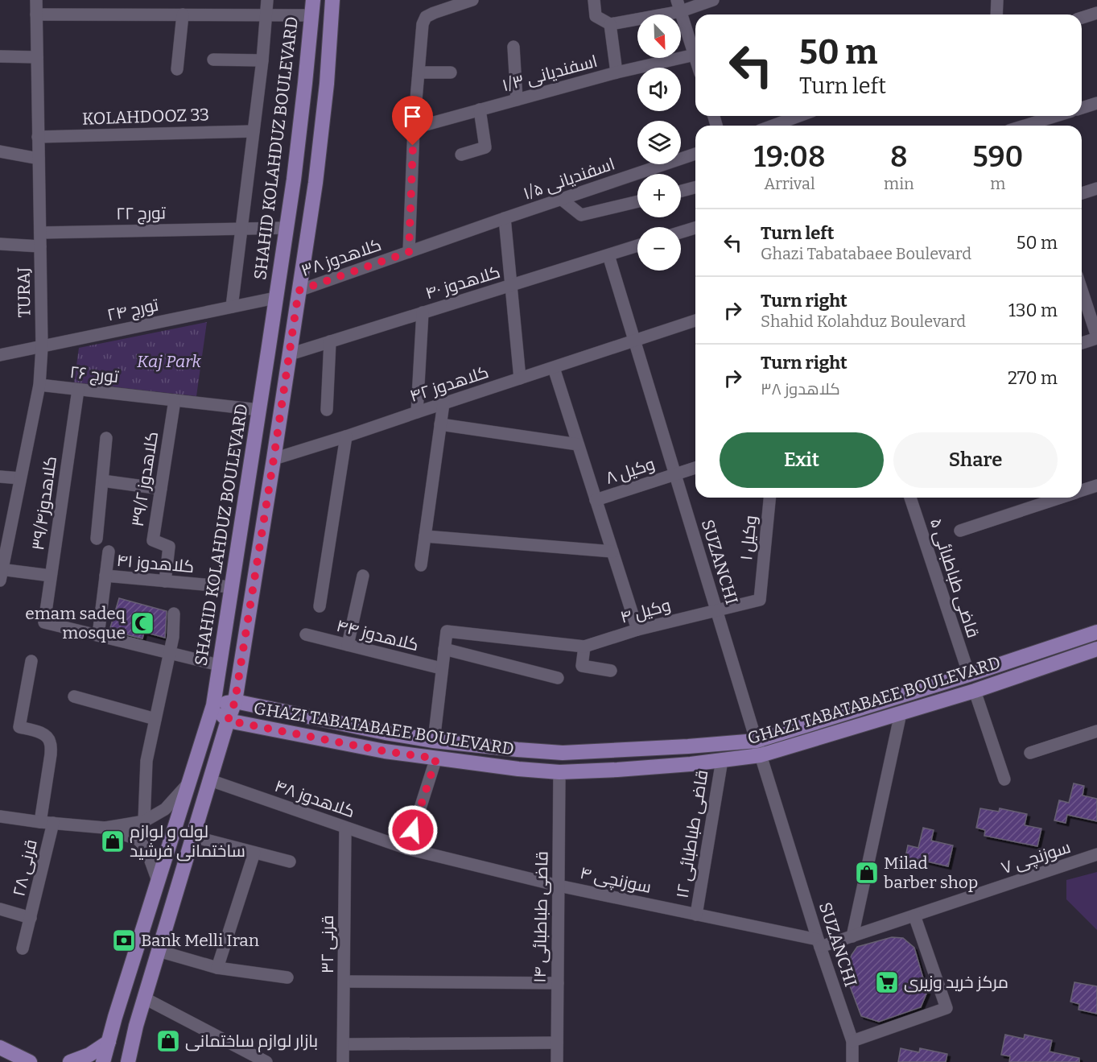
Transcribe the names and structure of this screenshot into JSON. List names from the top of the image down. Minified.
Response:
{"streets":{"main road":["SHAHID KOLAHDUZ BOULEVARD","GHAZI TABATABAEE BOULEVARD"],"street":["اسفندیانی ۱/۳","KOLAHDOOZ 33","اسفندیانی ۱/۵","تورج ۲۲","کلاهدوز ۳۸","کلاهدوز ۴۰","TURAJ","تورج ۲۴","تورج ۲۶","کلاهدوز ۴۲","وکيل ۸","کلاهدوز ۳۹/۲","کلاهدوز۳۹/۴","وکيل ۱","SUZANCHI","کلاهدوز ۴۱","قاضی طباطبائی ۵","وکيل ۴","کلاهدوز ۴۴","کلاهدوز ۴۸","قاضی طباطبائی ۱۲","سوزنچی ۷","قرنی ۲۸","سوزنچی ۴","قاضی طباطبائی ۱۴","قرنی ۳۲"]},"crossings":[["KOLAHDOOZ 33","TURAJ"],["SHAHID KOLAHDUZ BOULEVARD","تورج ۲۲"],["SHAHID KOLAHDUZ BOULEVARD","تورج ۲۴"],["SHAHID KOLAHDUZ BOULEVARD","تورج ۲۶"],["SHAHID KOLAHDUZ BOULEVARD","کلاهدوز ۴۱"],["SHAHID KOLAHDUZ BOULEVARD","GHAZI TABATABAEE BOULEVARD"],["اسفندیانی ۱/۵","کلاهدوز ۳۸"],["تورج ۲۲","TURAJ"],["کلاهدوز ۴۰","SUZANCHI"],["TURAJ","تورج ۲۴"],["TURAJ","تورج ۲۶"],["تورج ۲۶","کلاهدوز ۳۹/۲"],["تورج ۲۶","کلاهدوز۳۹/۴"],["کلاهدوز ۴۲","SUZANCHI"],["وکيل ۸","SUZANCHI"],["کلاهدوز ۳۹/۲","کلاهدوز ۴۱"],["وکيل ۱","SUZANCHI"],["وکيل ۱","وکيل ۴"],["SUZANCHI","وکيل ۴"],["SUZANCHI","GHAZI TABATABAEE BOULEVARD"],["SUZANCHI","سوزنچی ۷"],["SUZANCHI","سوزنچی ۴"],["قاضی طباطبائی ۵","GHAZI TABATABAEE BOULEVARD"],["GHAZI TABATABAEE BOULEVARD","قاضی طباطبائی ۱۲"],["GHAZI TABATABAEE BOULEVARD","قاضی طباطبائی ۱۴"],["کلاهدوز ۴۸","سوزنچی ۴"],["کلاهدوز ۴۸","قرنی ۳۲"],["قاضی طباطبائی ۱۲","سوزنچی ۴"],["سوزنچی ۷","سوزنچی ۴"],["سوزنچی ۴","قاضی طباطبائی ۱۴"]],"parks":["Kaj Park"],"places":{"mosque":["emam sadeq mosque"],"shop":["لوله و لوازم ساختمانی فرشید","Milad barber shop","بازار لوازم ساختمانی"],"bank":["Bank Melli Iran"],"supermarket":["مرکز خرید وزیری"]},"north":"bottom right","page":{"map_buttons":["+","−"],"turn":["50 m","Turn left"],"eta":["19:08","Arrival","8","min","590","m"],"list":[{"name":"Turn left","note":"Ghazi Tabatabaee Boulevard","value":"50 m"},{"name":"Turn right","note":"Shahid Kolahduz Boulevard","value":"130 m"},{"name":"Turn right","note":"کلاهدوز ۳۸","value":"270 m"}],"buttons":["Exit","Share"]}}
